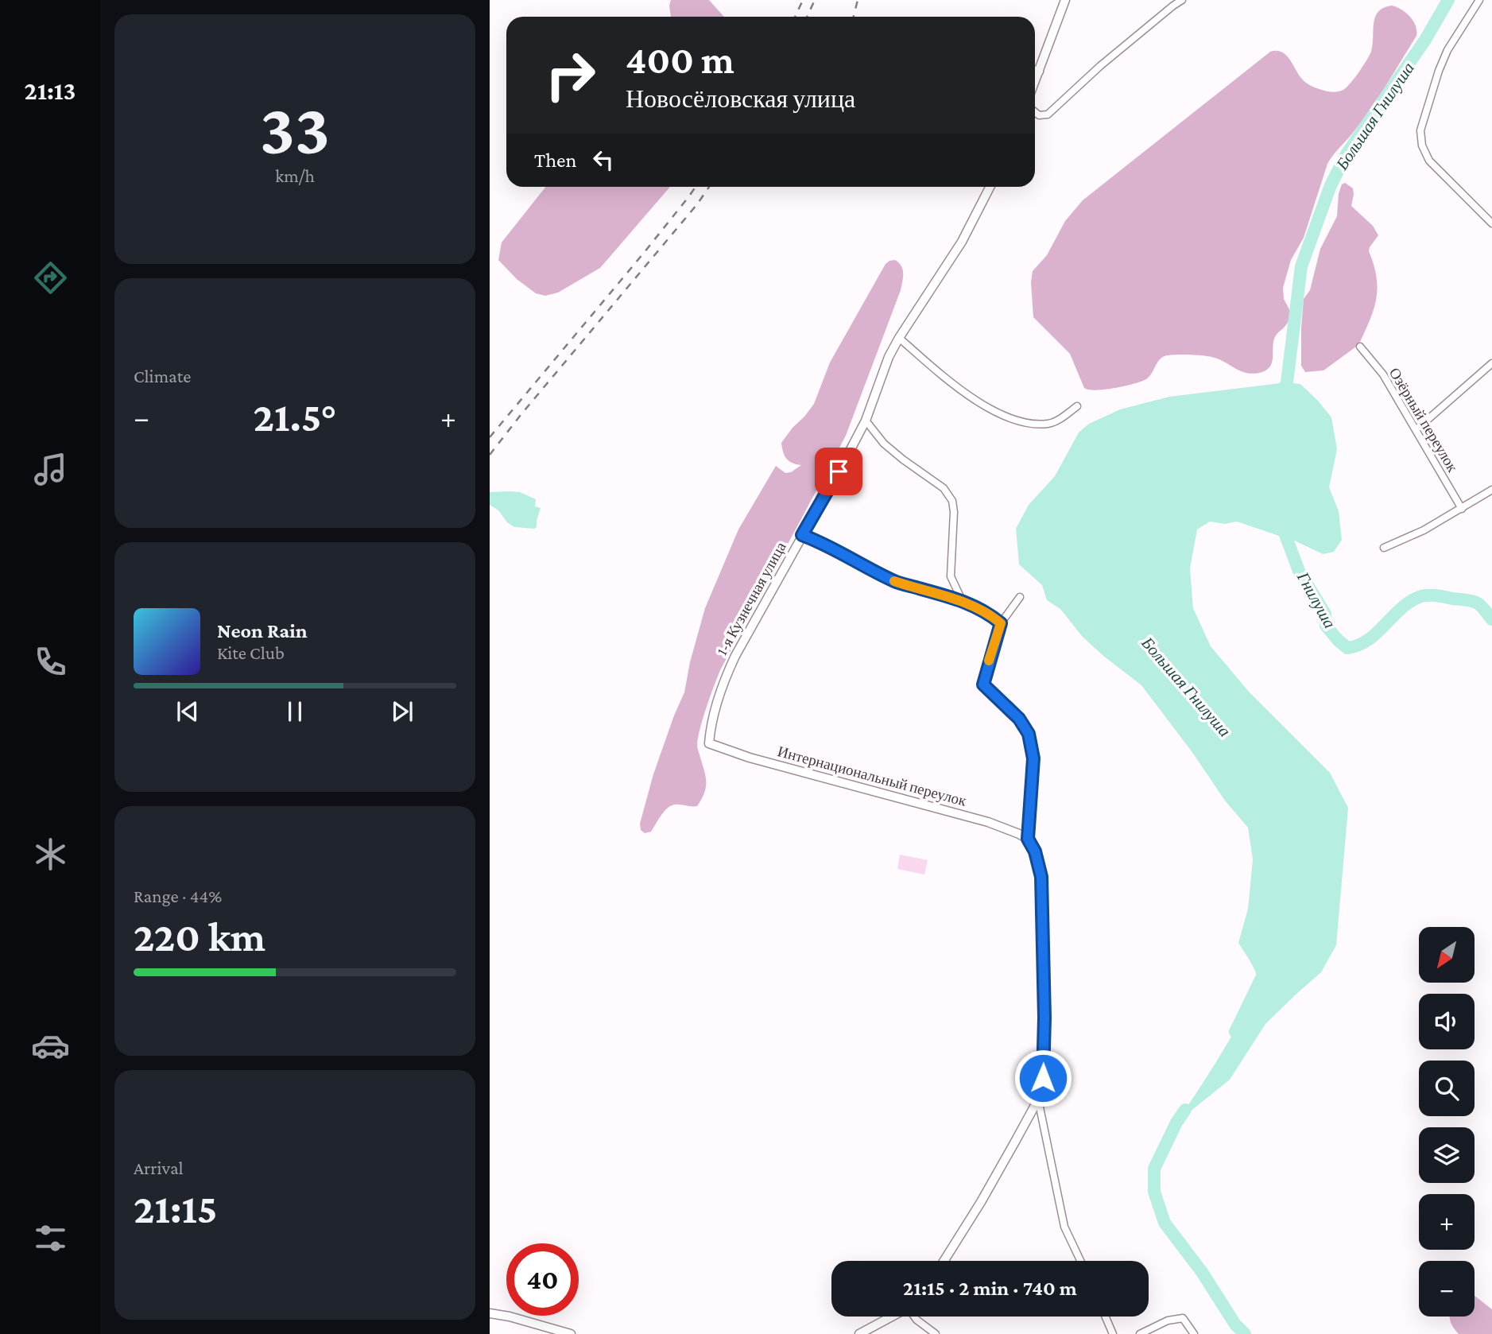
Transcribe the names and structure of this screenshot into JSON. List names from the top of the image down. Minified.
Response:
{"streets":{"street":["Озёрный переулок","1-я Кузнечная улица","Интернациональный переулок"]},"crossings":[["1-я Кузнечная улица","Интернациональный переулок"]],"water":["Большая Гнилуша","Гнилуша"],"north":"bottom left","page":{"tabs":"21:13","tile":[["33","km/h"],"Climate",["Range · 44%","220 km"],["Arrival","21:15"]],"turn":["400 m","Новосёловская улица"],"then":"Then","heat":["−","21.5°","+"],"song":["Neon Rain","Kite Club"],"map_buttons":["+","−"],"limit":"40","trip":"21:15 · 2 min · 740 m"}}
